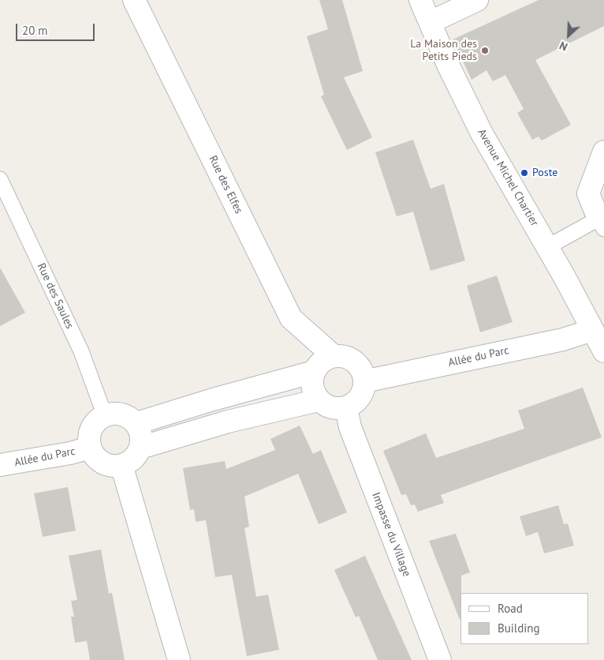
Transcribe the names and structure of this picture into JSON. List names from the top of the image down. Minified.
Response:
{"streets":{"street":["Avenue Michel Chartier","Rue des Elfes","Allée du Parc","Impasse du Village"],"lane":["Rue des Saules"]},"crossings":[["Avenue Michel Chartier","Allée du Parc"],["Rue des Elfes","Allée du Parc"],["Rue des Elfes","Impasse du Village"],["Rue des Saules","Allée du Parc"],["Allée du Parc","Impasse du Village"]],"places":["La Maison des Petits Pieds","Poste"],"legend":["Road","Building"],"scale_bar":"20 m","north":"bottom left"}
